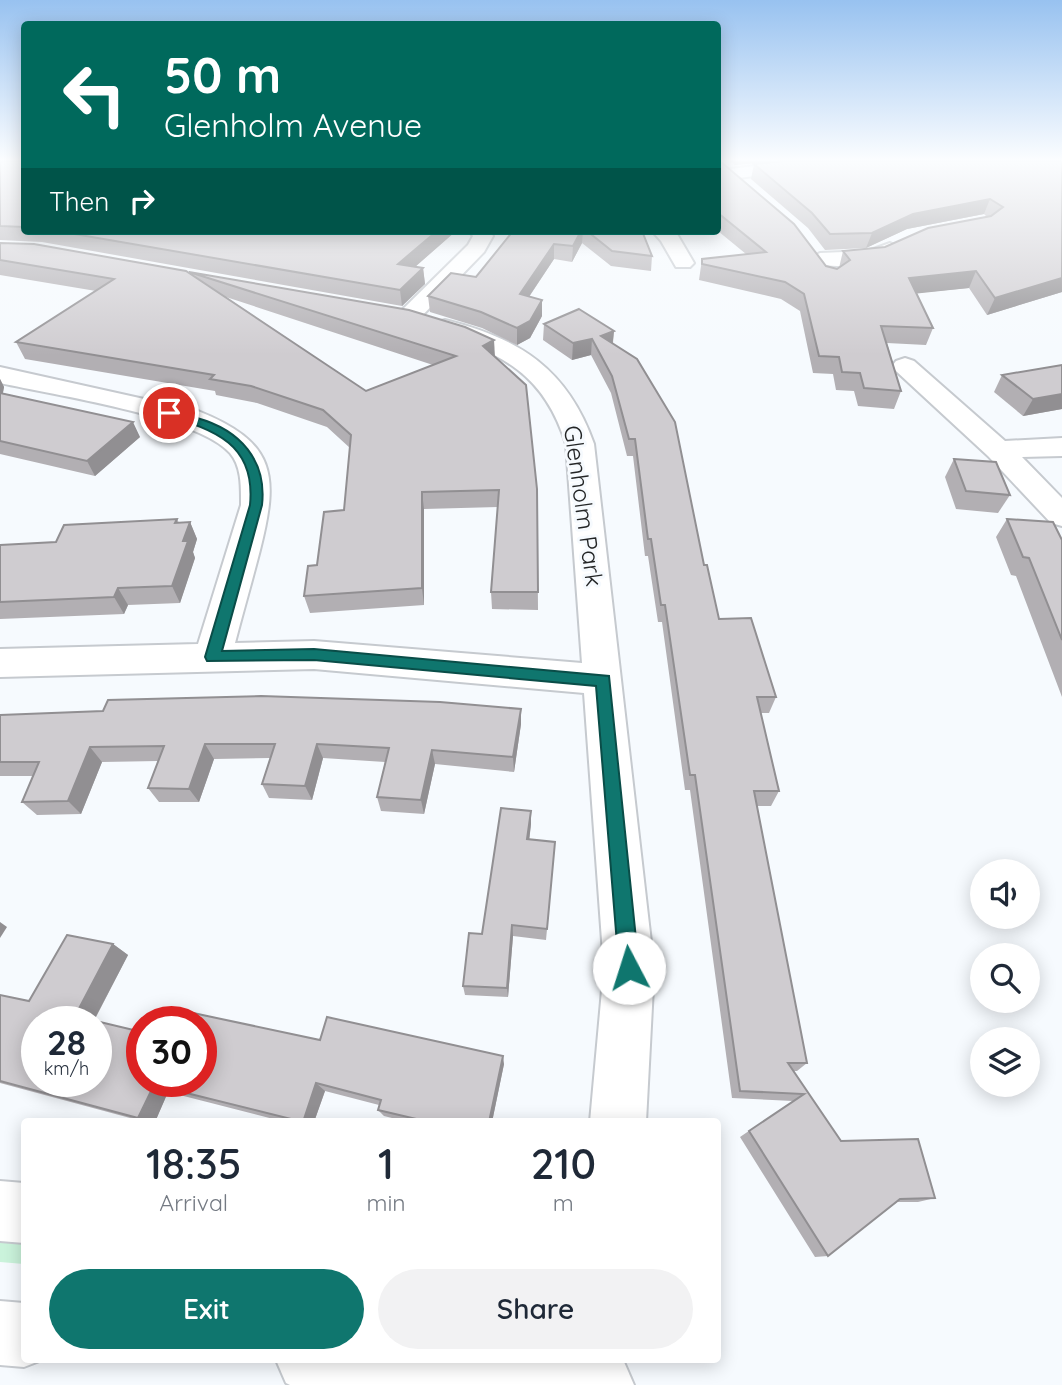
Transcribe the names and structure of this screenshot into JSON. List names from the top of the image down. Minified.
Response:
{"streets":{"street":["Glenholm Park"]},"page":{"turn":["50 m","Glenholm Avenue"],"then":"Then","speed":"28 km/h","limit":"30","eta":["18:35","Arrival","1","min","210","m"],"buttons":["Exit","Share"]}}
